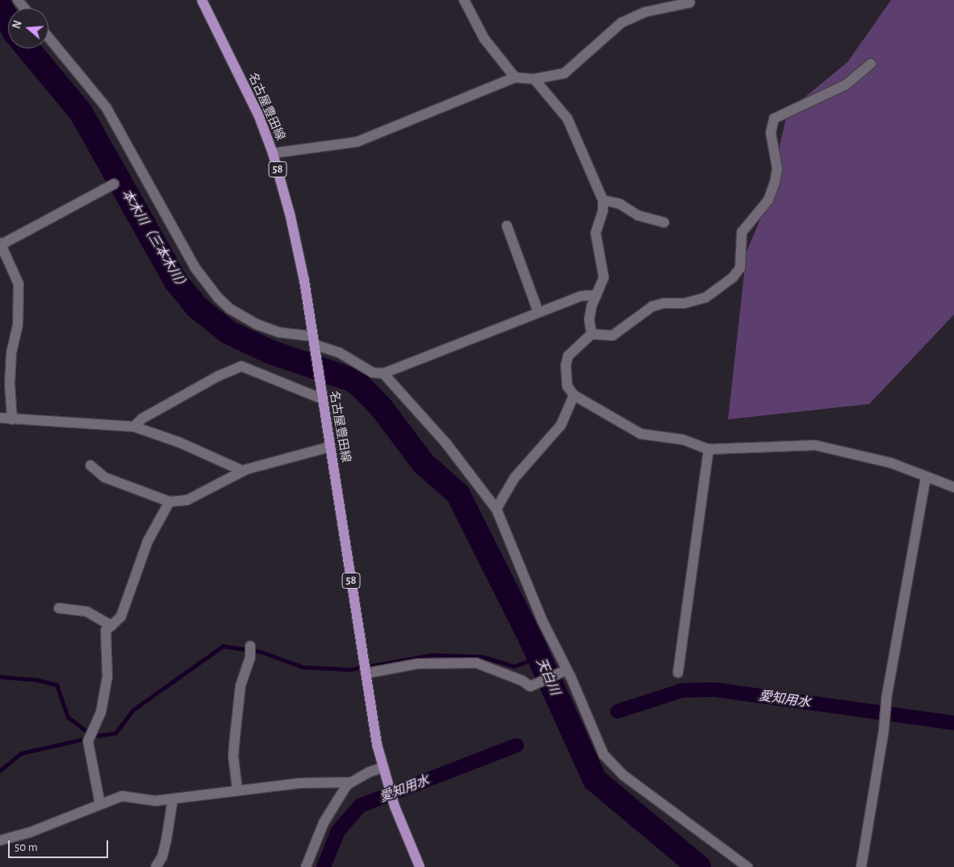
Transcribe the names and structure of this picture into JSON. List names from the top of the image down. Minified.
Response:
{"streets":{"main road":["名古屋豊田線","58"]},"water":["本木川（三本木川）","天白川","愛知用水"],"scale_bar":"50 m","north":"left"}
